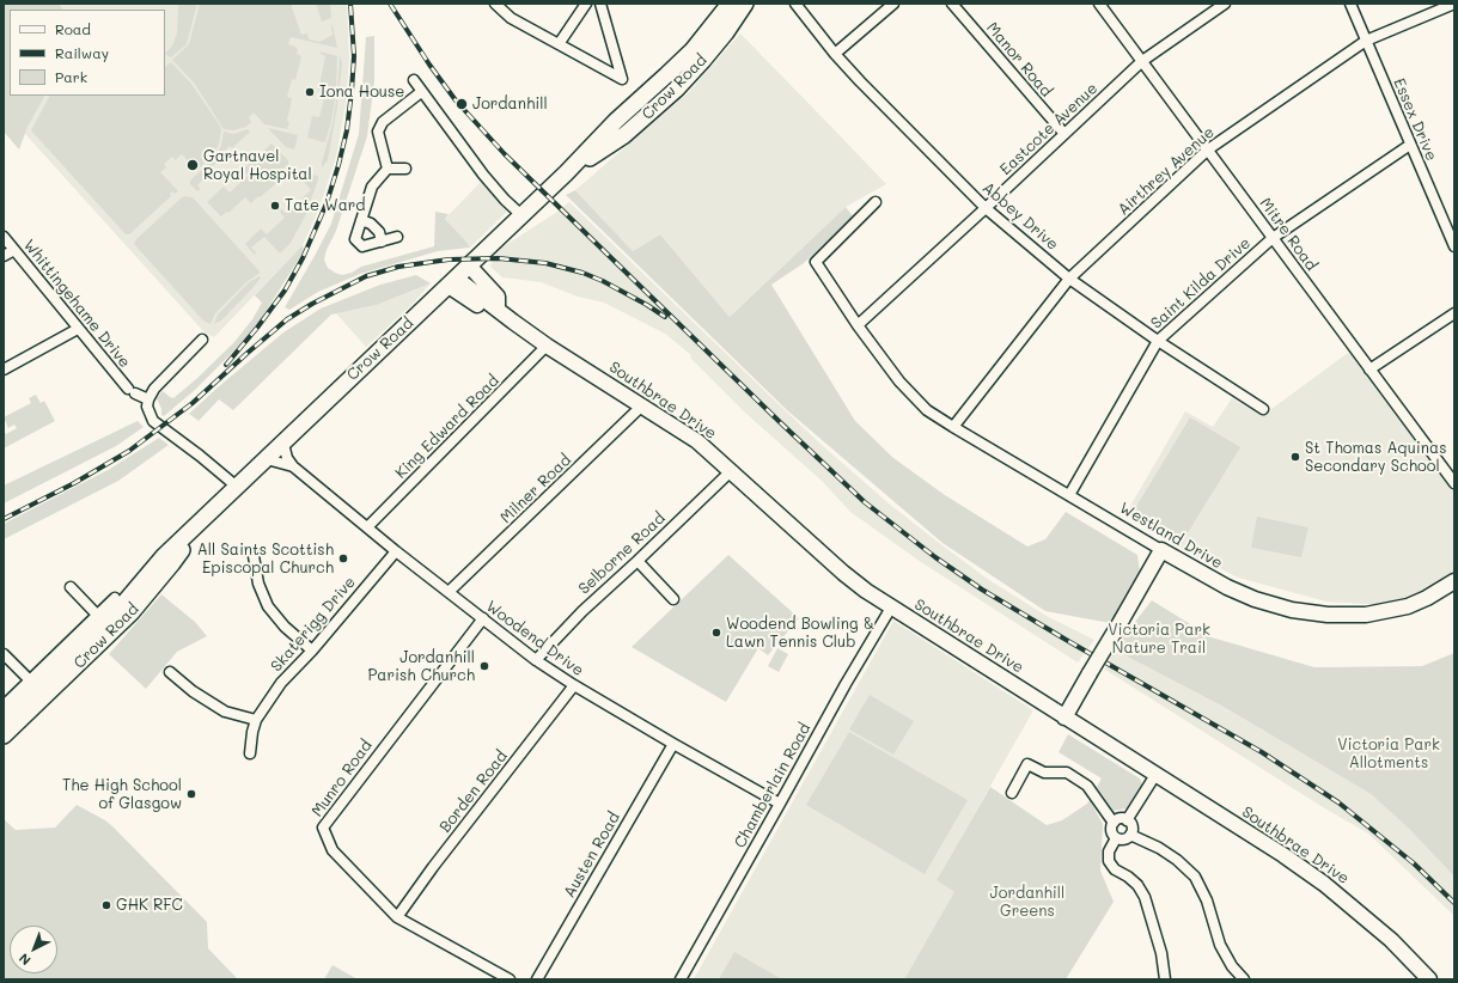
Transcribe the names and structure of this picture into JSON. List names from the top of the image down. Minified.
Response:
{"streets":{"main road":["Crow Road"],"street":["Manor Road","Essex Drive","Eastcote Avenue","Airthrey Avenue","Abbey Drive","Mitre Road","Saint Kilda Drive","Whittingehame Drive","Southbrae Drive","King Edward Road","Milner Road","Westland Drive","Selborne Road","Skaterigg Drive","Woodend Drive","Munro Road","Chamberlain Road","Borden Road","Austen Road"]},"crossings":[["Manor Road","Eastcote Avenue"],["Crow Road","Southbrae Drive"],["Crow Road","Woodend Drive"],["Essex Drive","Airthrey Avenue"],["Essex Drive","Saint Kilda Drive"],["Eastcote Avenue","Abbey Drive"],["Eastcote Avenue","Mitre Road"],["Eastcote Avenue","Westland Drive"],["Airthrey Avenue","Abbey Drive"],["Airthrey Avenue","Mitre Road"],["Airthrey Avenue","Westland Drive"],["Abbey Drive","Saint Kilda Drive"],["Mitre Road","Saint Kilda Drive"],["Saint Kilda Drive","Westland Drive"],["Southbrae Drive","King Edward Road"],["Southbrae Drive","Milner Road"],["Southbrae Drive","Selborne Road"],["Southbrae Drive","Chamberlain Road"],["King Edward Road","Woodend Drive"],["Milner Road","Woodend Drive"],["Selborne Road","Woodend Drive"],["Skaterigg Drive","Woodend Drive"],["Woodend Drive","Munro Road"],["Woodend Drive","Chamberlain Road"],["Woodend Drive","Borden Road"],["Woodend Drive","Austen Road"],["Munro Road","Borden Road"]],"parks":["Victoria Park Nature Trail","Victoria Park Allotments","Jordanhill Greens"],"places":["Iona House","Jordanhill","Gartnavel Royal Hospital","Tate Ward","St Thomas Aquinas Secondary School","All Saints Scottish Episcopal Church","Woodend Bowling & Lawn Tennis Club","Jordanhill Parish Church","The High School of Glasgow","GHK RFC"],"legend":["Road","Railway","Park"],"north":"bottom left"}
